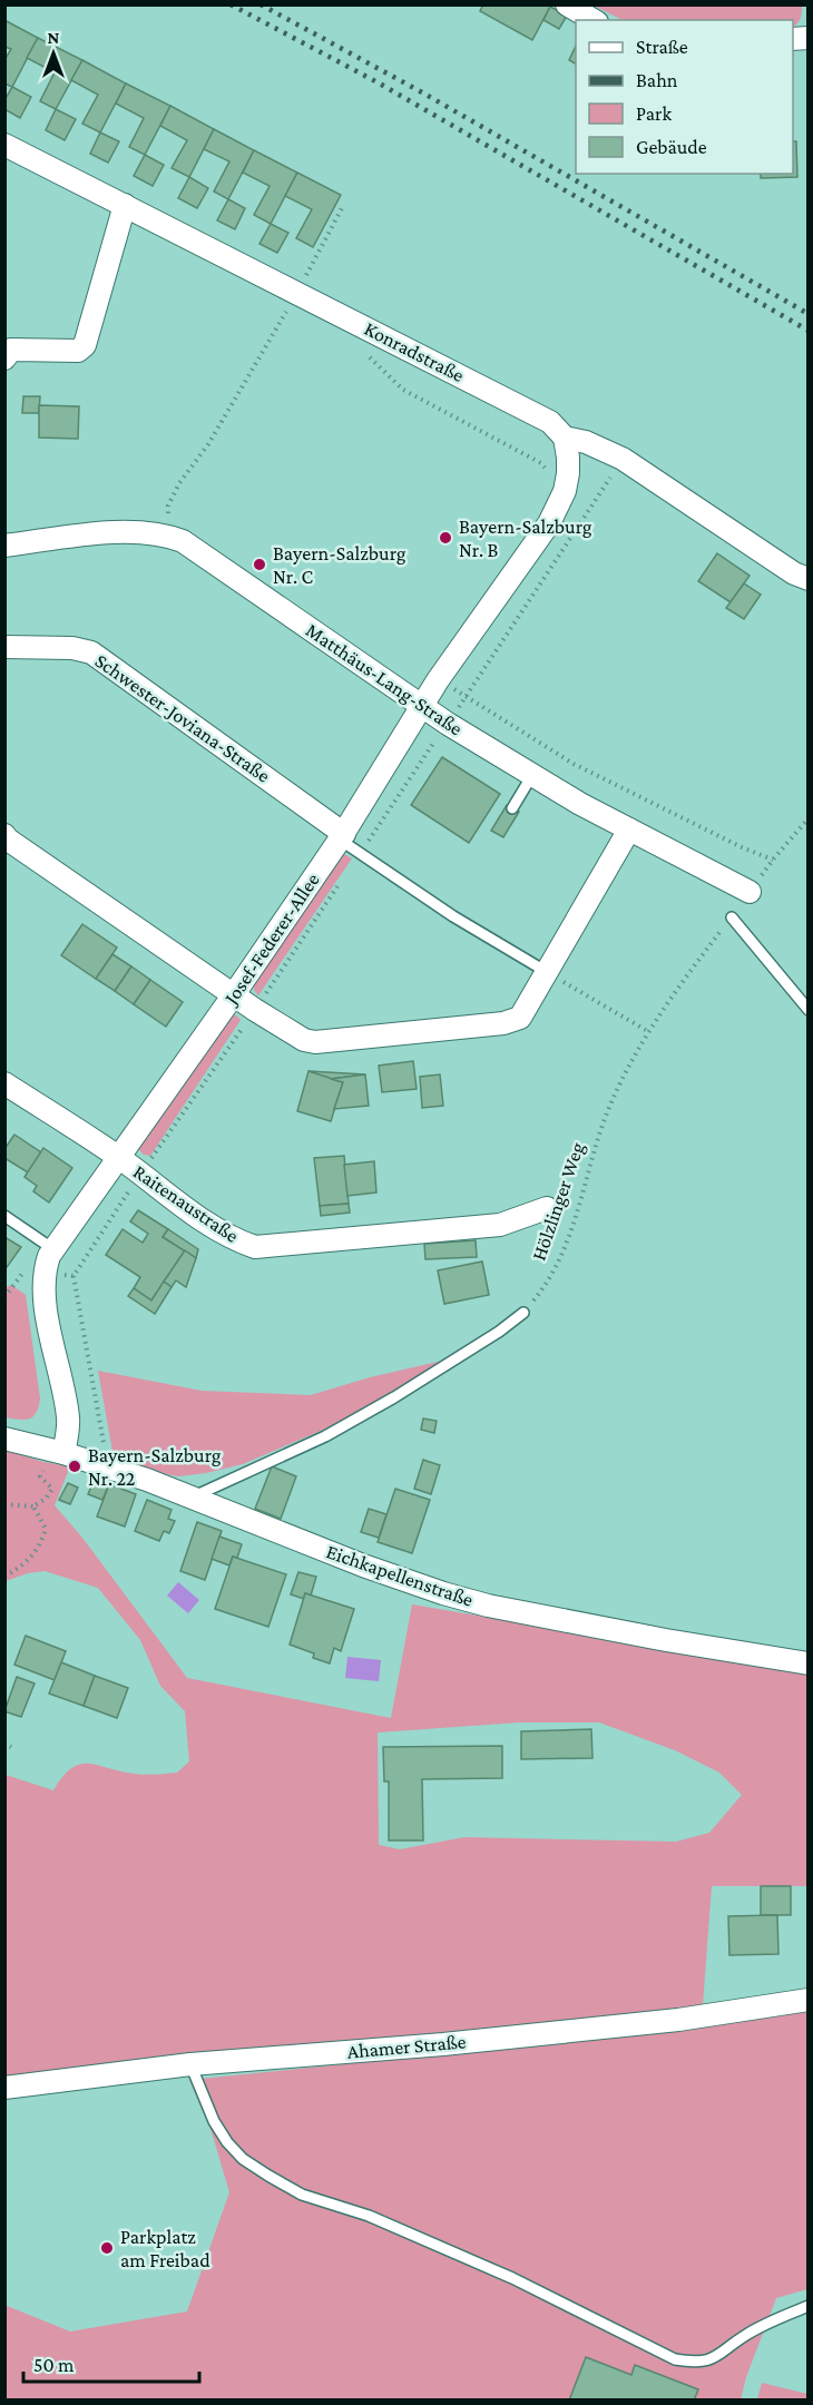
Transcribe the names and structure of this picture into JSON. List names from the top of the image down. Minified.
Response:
{"streets":{"street":["Konradstraße","Matthäus-Lang-Straße","Schwester-Joviana-Straße","Josef-Federer-Allee","Raitenaustraße","Eichkapellenstraße","Ahamer Straße"],"path":["Hölzlinger Weg"]},"crossings":[["Konradstraße","Josef-Federer-Allee"],["Matthäus-Lang-Straße","Josef-Federer-Allee"],["Schwester-Joviana-Straße","Josef-Federer-Allee"],["Josef-Federer-Allee","Raitenaustraße"],["Josef-Federer-Allee","Eichkapellenstraße"]],"places":["Bayern-Salzburg Nr. B","Bayern-Salzburg Nr. C","Bayern-Salzburg Nr. 22","Parkplatz am Freibad"],"legend":["Straße","Bahn","Park","Gebäude"],"scale_bar":"50 m","north":"top"}
